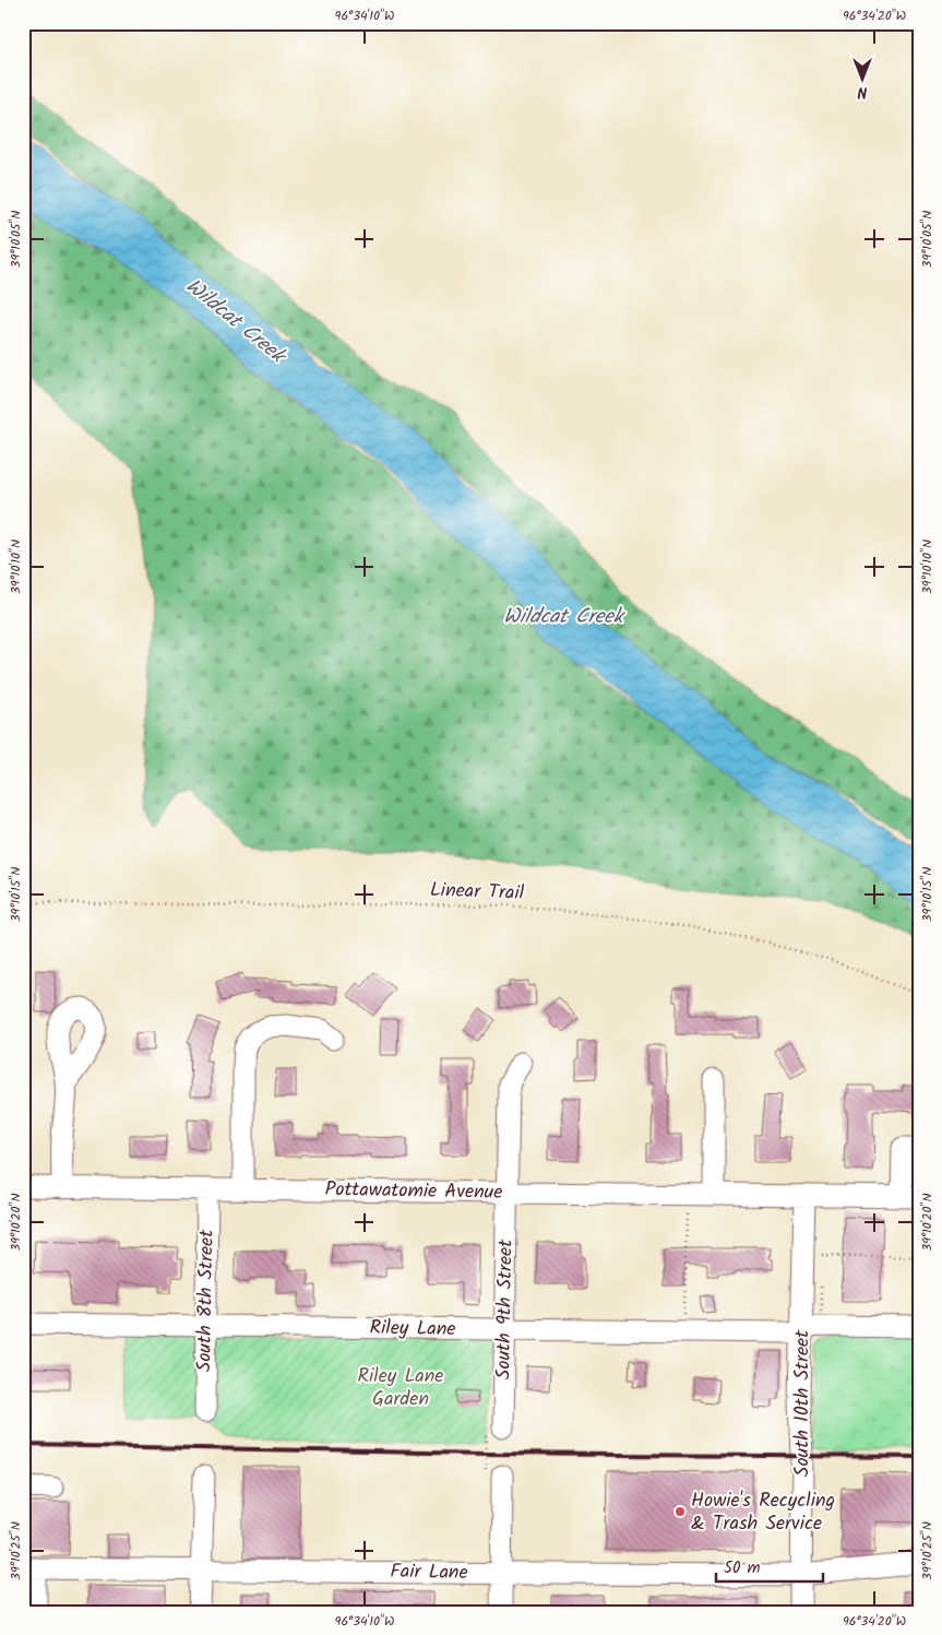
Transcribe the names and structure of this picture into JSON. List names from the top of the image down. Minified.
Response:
{"streets":{"street":["Pottawatomie Avenue","South 8th Street","South 9th Street","Riley Lane","South 10th Street","Fair Lane"],"path":["Linear Trail"]},"crossings":[["Pottawatomie Avenue","South 8th Street"],["Pottawatomie Avenue","South 9th Street"],["Pottawatomie Avenue","South 10th Street"],["South 8th Street","Riley Lane"],["South 9th Street","Riley Lane"],["Riley Lane","South 10th Street"],["South 10th Street","Fair Lane"]],"water":["Wildcat Creek"],"parks":["Riley Lane Garden"],"places":["Howie's Recycling & Trash Service"],"scale_bar":"50 m","north":"bottom","coordinates":["96°34'10\"W","96°34'20\"W","39°10'05\"N","39°10'10\"N","39°10'15\"N","39°10'20\"N","39°10'25\"N"]}
